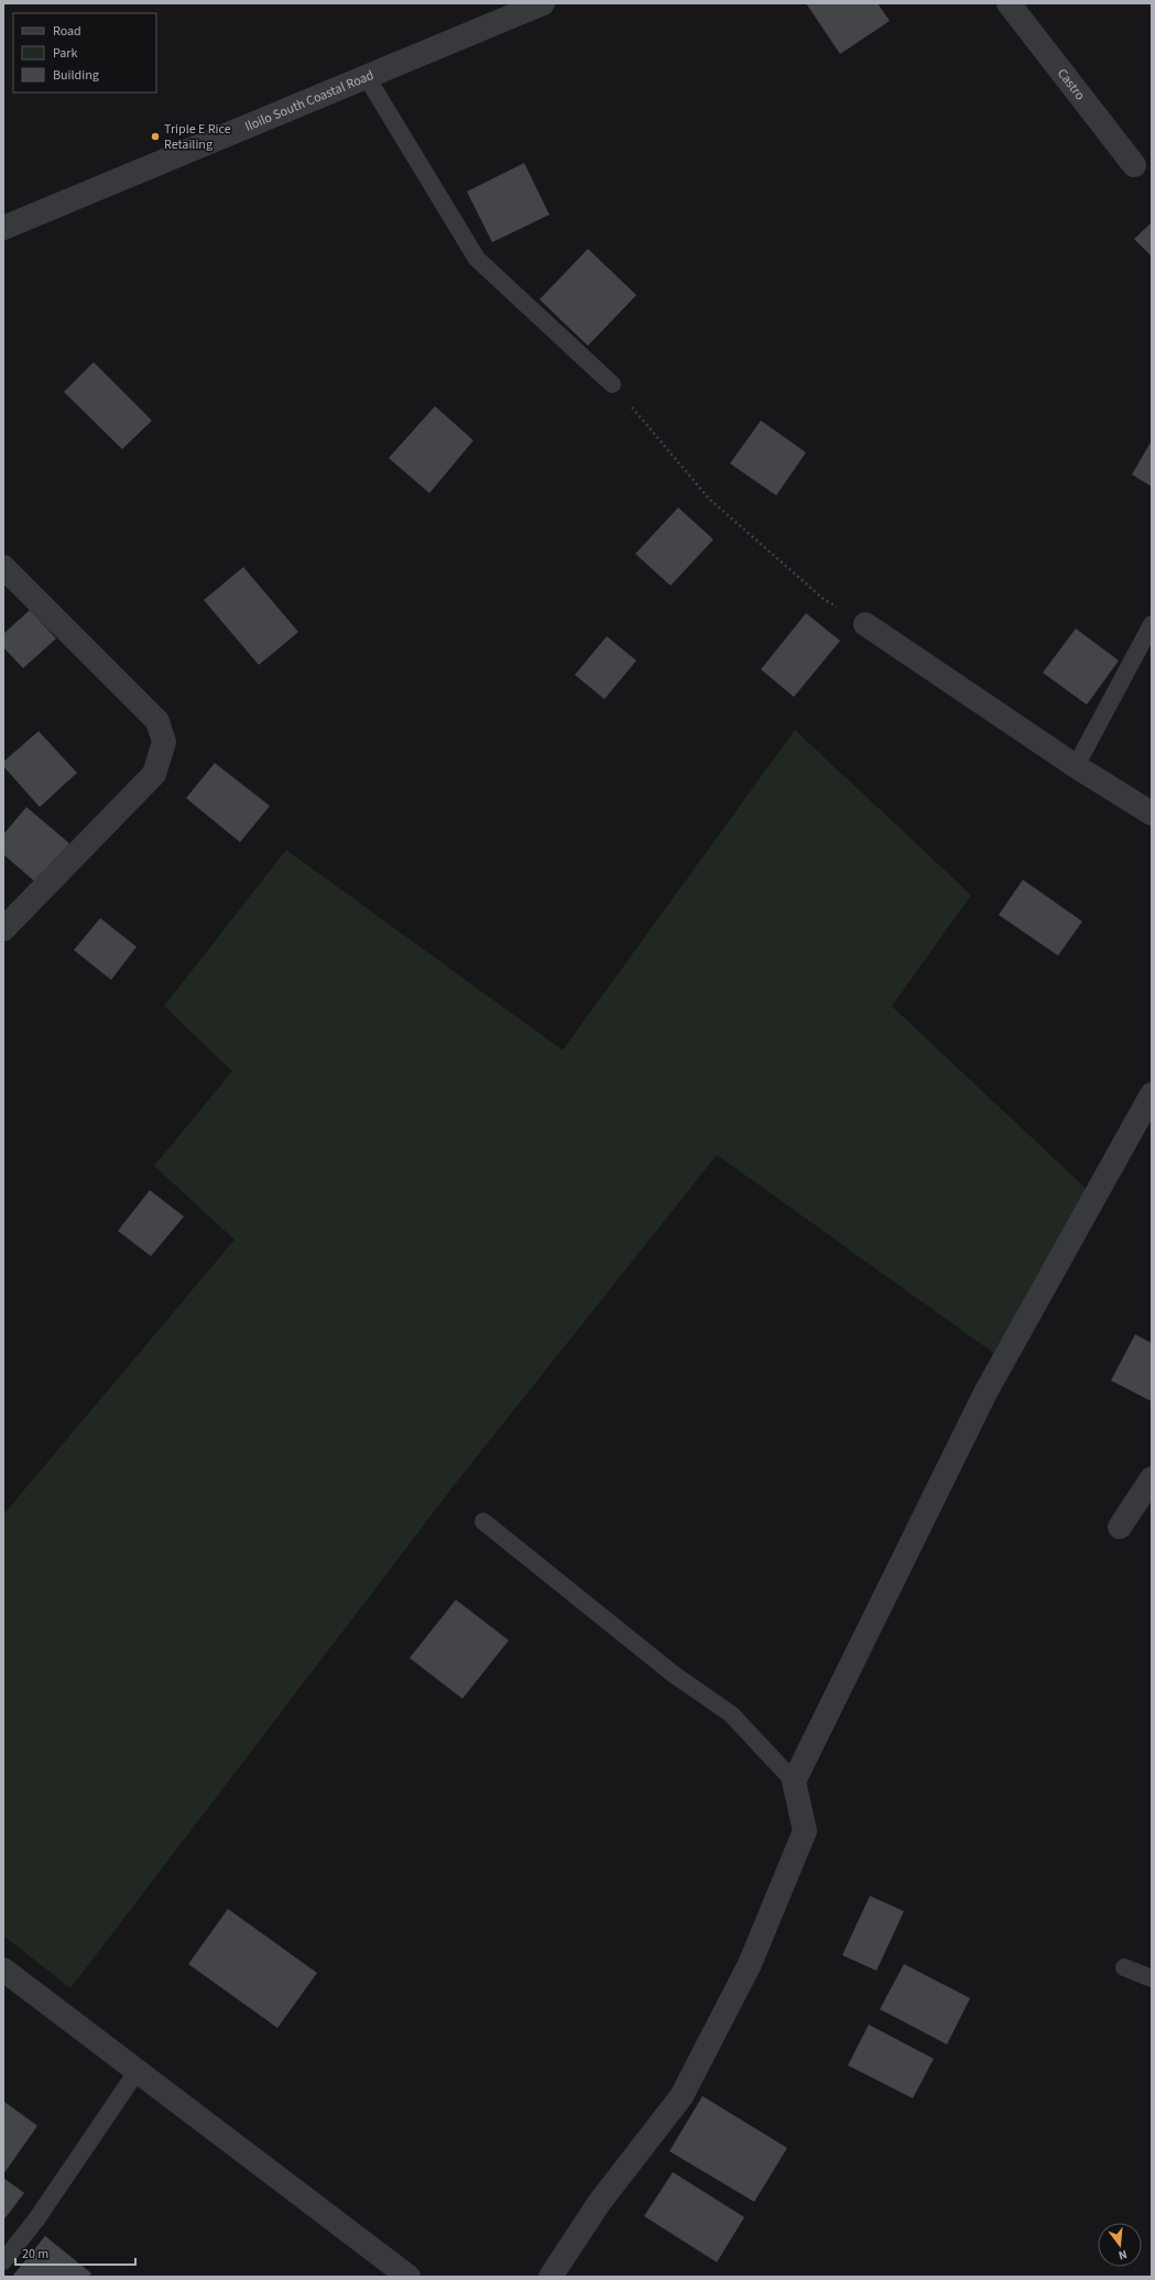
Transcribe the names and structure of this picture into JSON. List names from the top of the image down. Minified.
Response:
{"streets":{"street":["Castro","Iloilo South Coastal Road"]},"places":["Triple E Rice Retailing"],"legend":["Road","Park","Building"],"scale_bar":"20 m","north":"bottom"}
